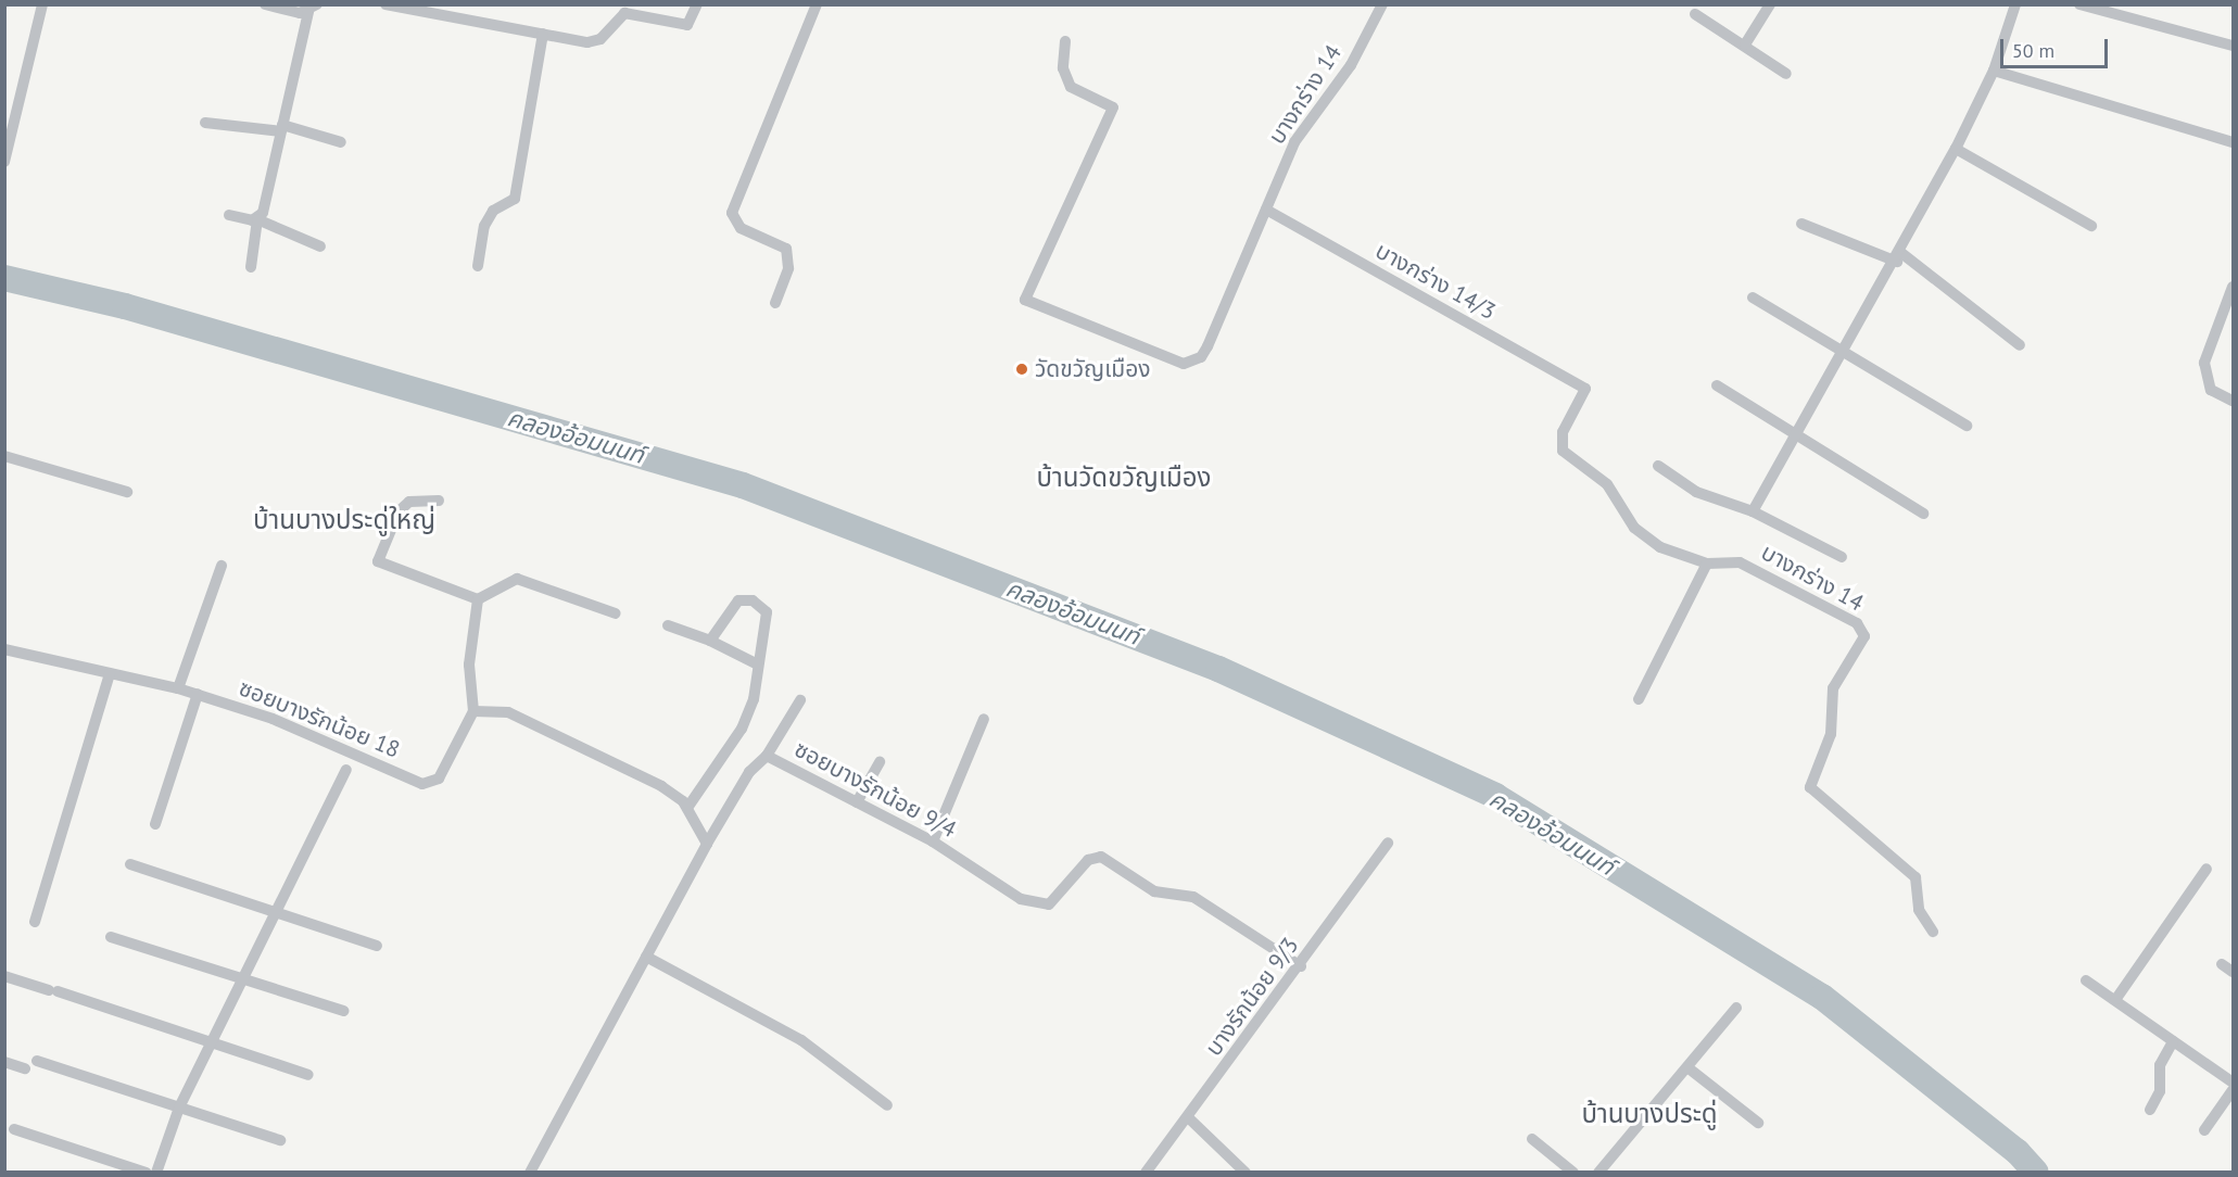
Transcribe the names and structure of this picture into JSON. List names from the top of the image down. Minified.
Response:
{"streets":{"street":["บางกร่าง 14","บางกร่าง 14/3","ซอยบางรักน้อย 18","ซอยบางรักน้อย 9/4","บางรักน้อย 9/3"]},"crossings":[["บางกร่าง 14","บางกร่าง 14/3"],["ซอยบางรักน้อย 9/4","บางรักน้อย 9/3"]],"districts":["บ้านวัดขวัญเมือง","บ้านบางประดู่ใหญ่","บ้านบางประดู่"],"water":["คลองอ้อมนนท์"],"places":["วัดขวัญเมือง"],"scale_bar":"50 m"}
